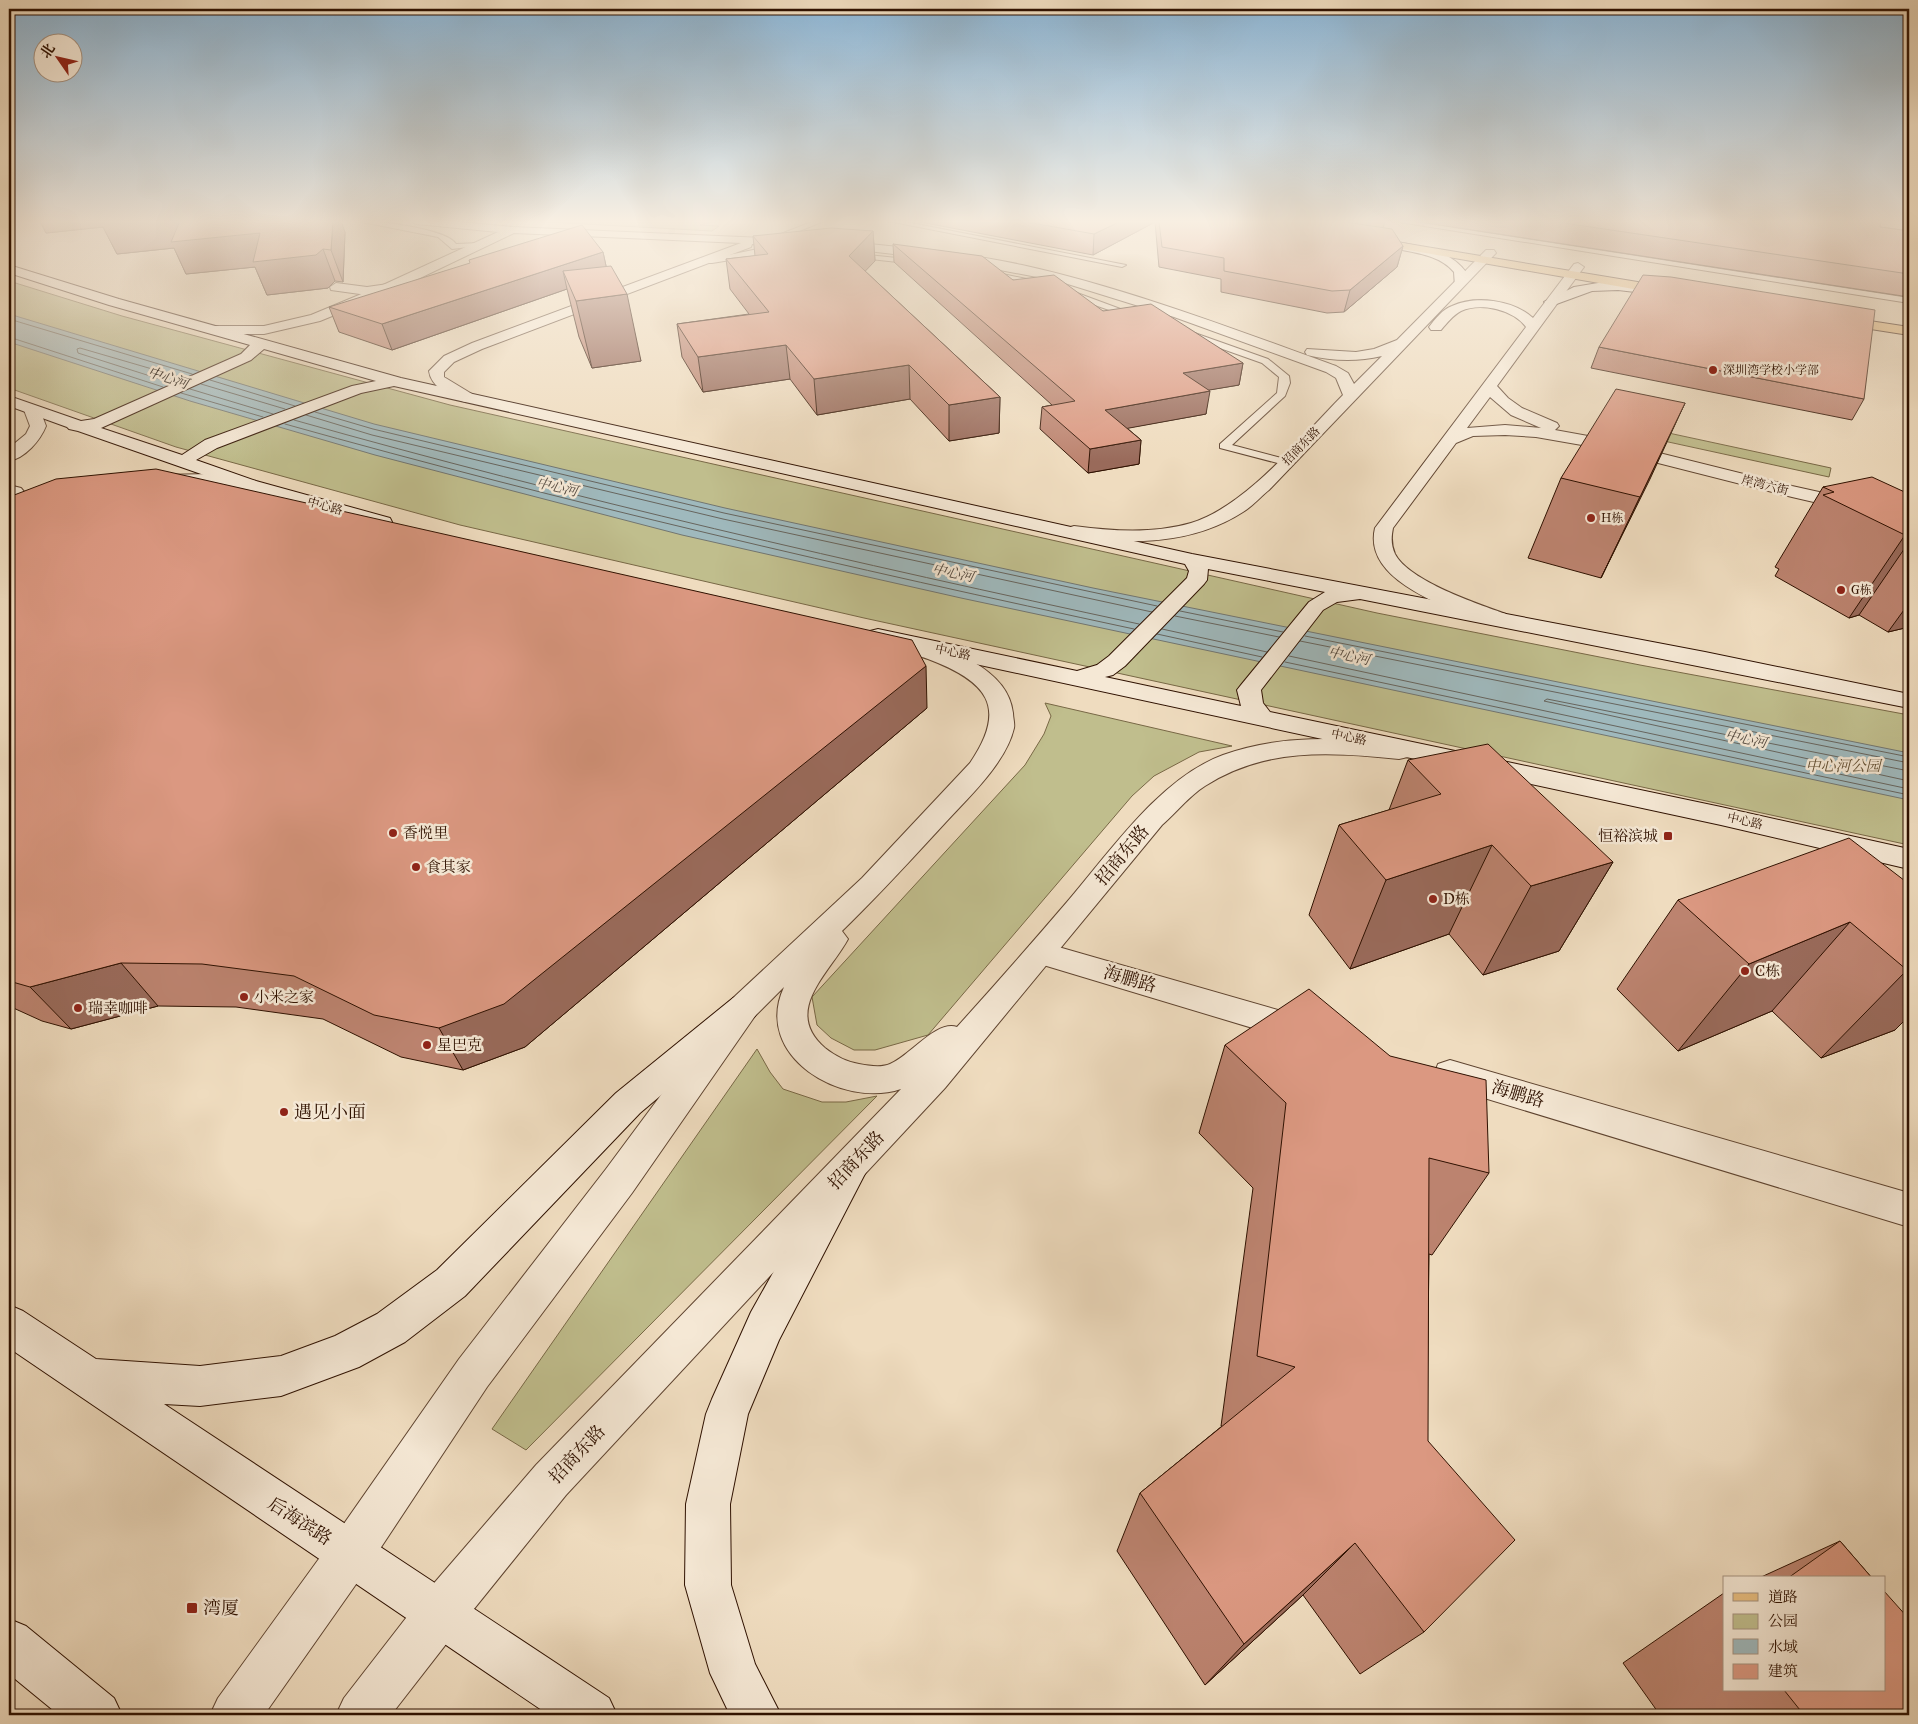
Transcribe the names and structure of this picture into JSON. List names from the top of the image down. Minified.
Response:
{"streets":{"street":["招商东路","岸湾六街","中心路","海鹏路","后海滨路"]},"crossings":[["招商东路","中心路"],["招商东路","海鹏路"],["招商东路","后海滨路"]],"water":["中心河"],"parks":["中心河公园"],"places":{"other":["深圳湾学校小学部","H栋","G栋","香悦里","食其家","D栋","C栋","小米之家","瑞幸咖啡","星巴克","遇见小面"],"transit":["恒裕滨城","湾厦"]},"legend":["道路","公园","水域","建筑"],"north":"top left"}
